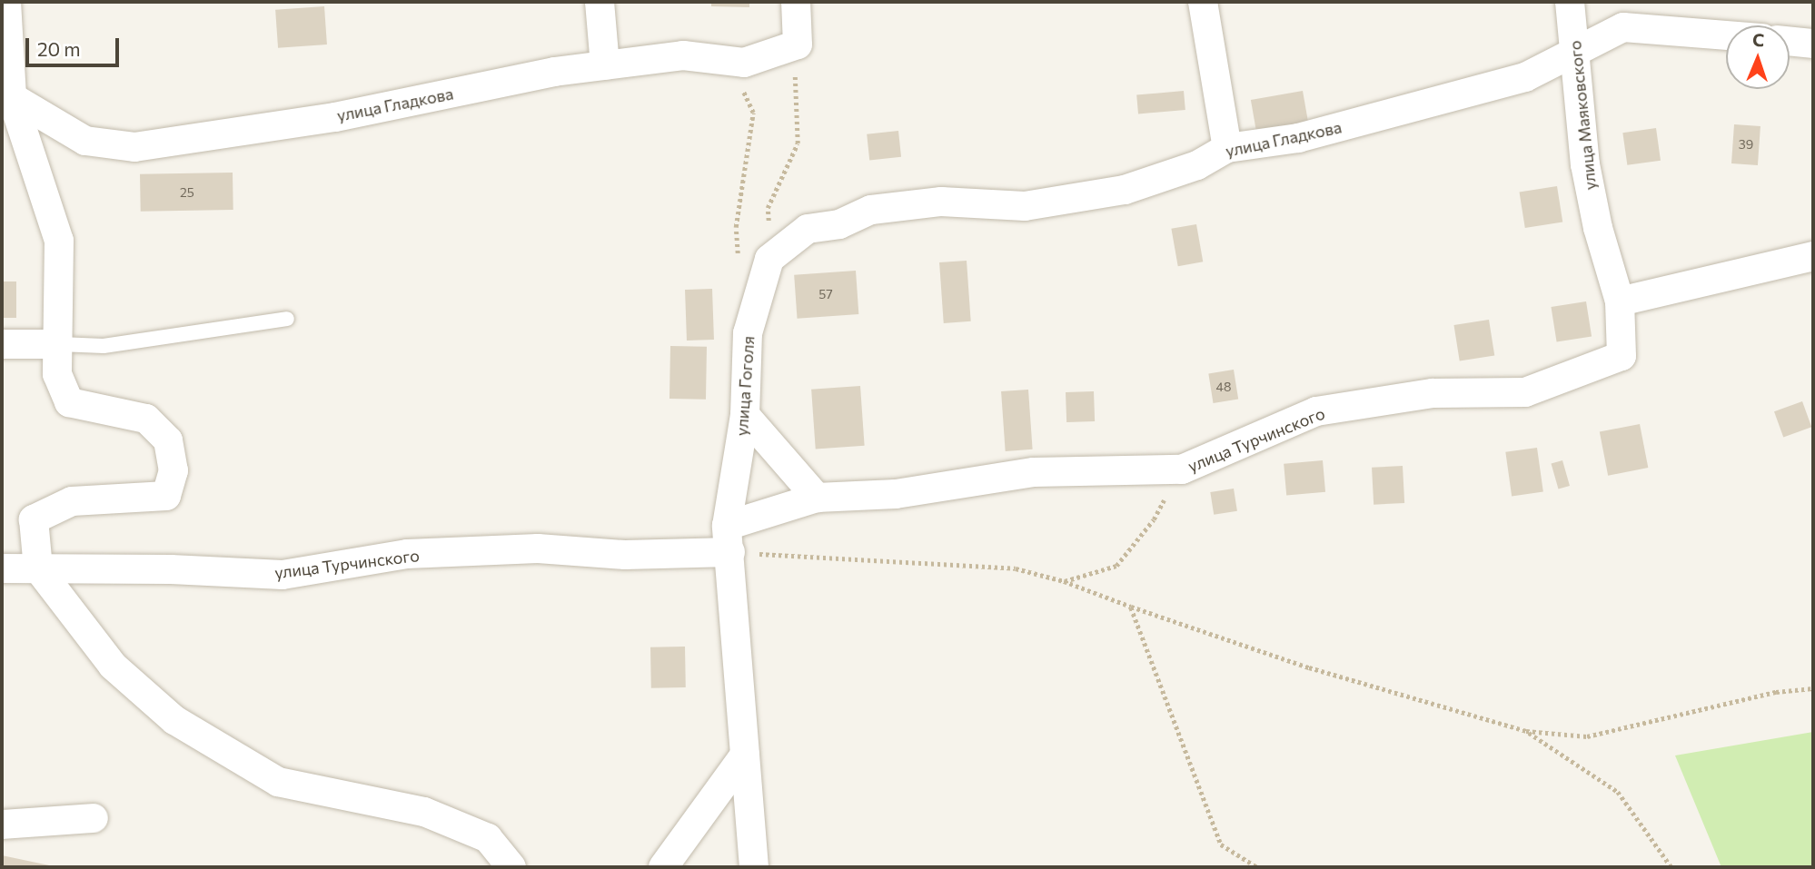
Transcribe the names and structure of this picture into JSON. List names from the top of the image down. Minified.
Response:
{"streets":{"street":["улица Гладкова","улица Маяковского","улица Гоголя","улица Турчинского"]},"crossings":[["улица Гладкова","улица Маяковского"],["улица Гладкова","улица Гоголя"],["улица Маяковского","улица Турчинского"],["улица Гоголя","улица Турчинского"]],"house_numbers":["39","25","57","48"],"scale_bar":"20 m","north":"top"}
